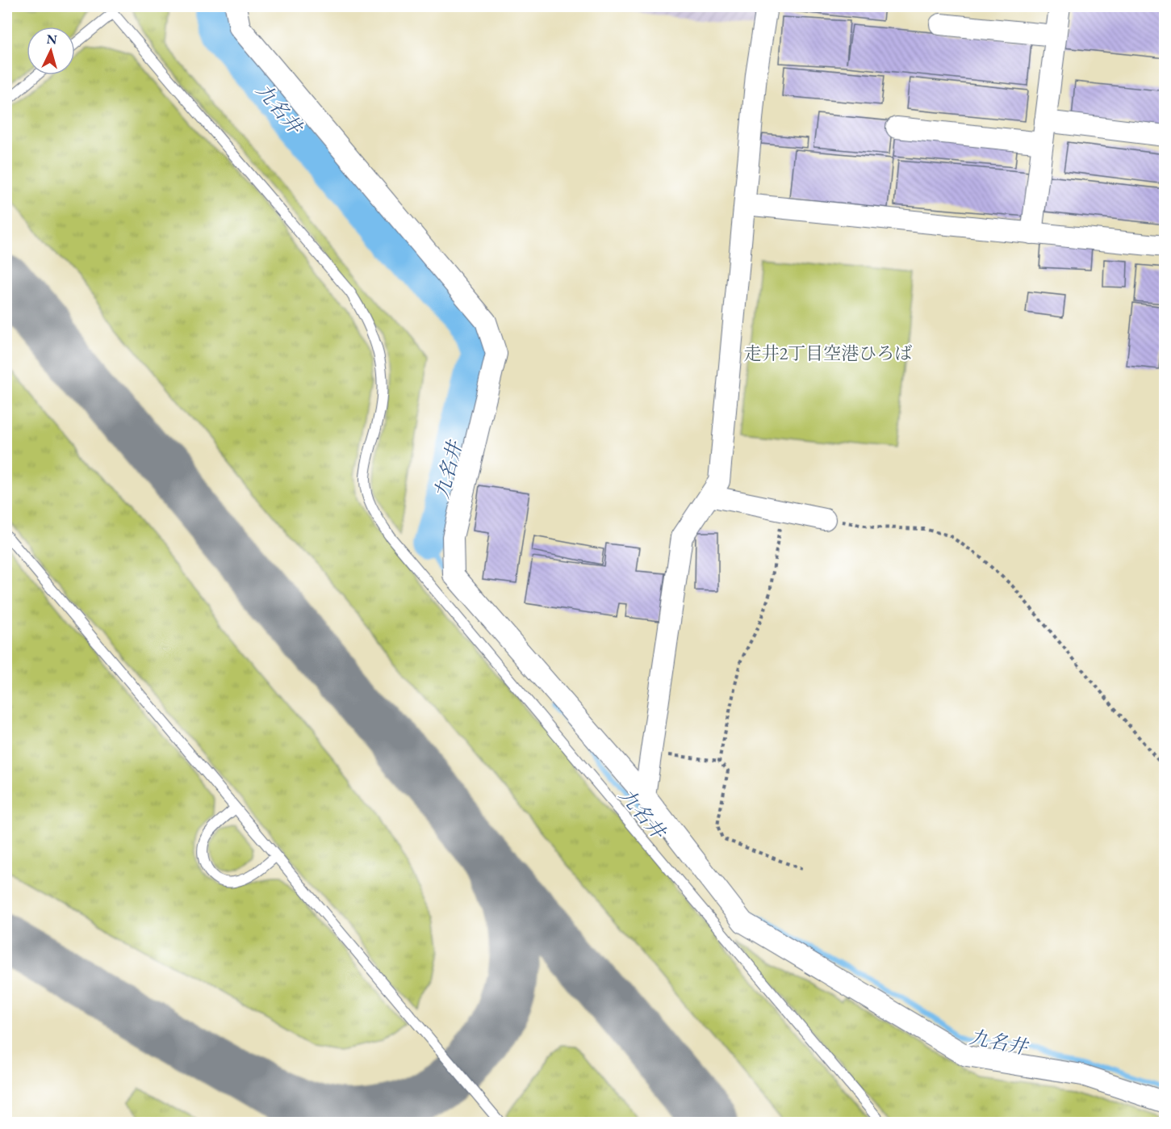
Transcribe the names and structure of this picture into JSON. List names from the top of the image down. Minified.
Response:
{"water":["九名井"],"parks":["走井2丁目空港ひろば"],"north":"top"}
